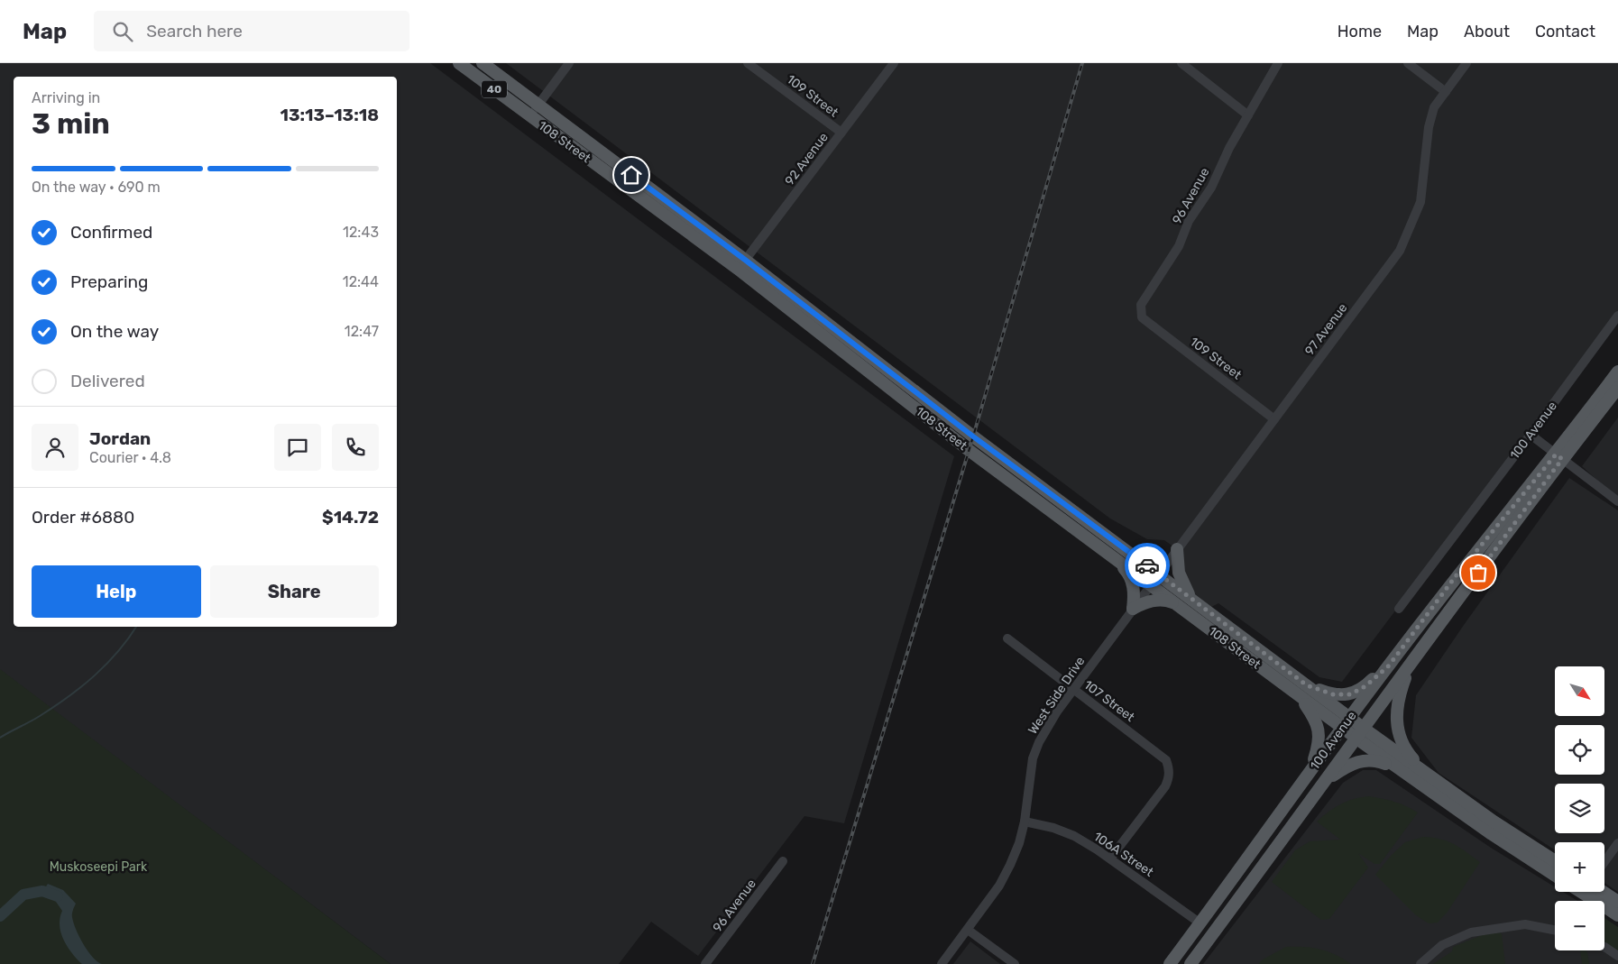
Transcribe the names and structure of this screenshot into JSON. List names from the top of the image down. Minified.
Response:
{"streets":{"main road":["40","108 Street","100 Avenue"],"street":["109 Street","92 Avenue","96 Avenue","97 Avenue","West Side Drive","107 Street","106A Street"]},"crossings":[["109 Street","92 Avenue"],["109 Street","96 Avenue"],["109 Street","97 Avenue"],["108 Street","92 Avenue"],["108 Street","97 Avenue"],["108 Street","100 Avenue"],["108 Street","West Side Drive"],["97 Avenue","West Side Drive"],["100 Avenue","106A Street"],["West Side Drive","107 Street"],["West Side Drive","106A Street"],["107 Street","106A Street"]],"parks":["Muskoseepi Park"],"north":"bottom right","page":{"header":"Map","search":"Search here","nav":["Home","Map","About","Contact"],"heading":["3 min","Arriving in","13:13–13:18"],"panel":["Jordan","Courier · 4.8","Order #6880","$14.72"],"bar":"On the way · 690 m","list":[["Confirmed","12:43"],["Preparing","12:44"],["On the way","12:47"],"Delivered"],"buttons":["Help","Share"],"map_buttons":["+","−"]}}
